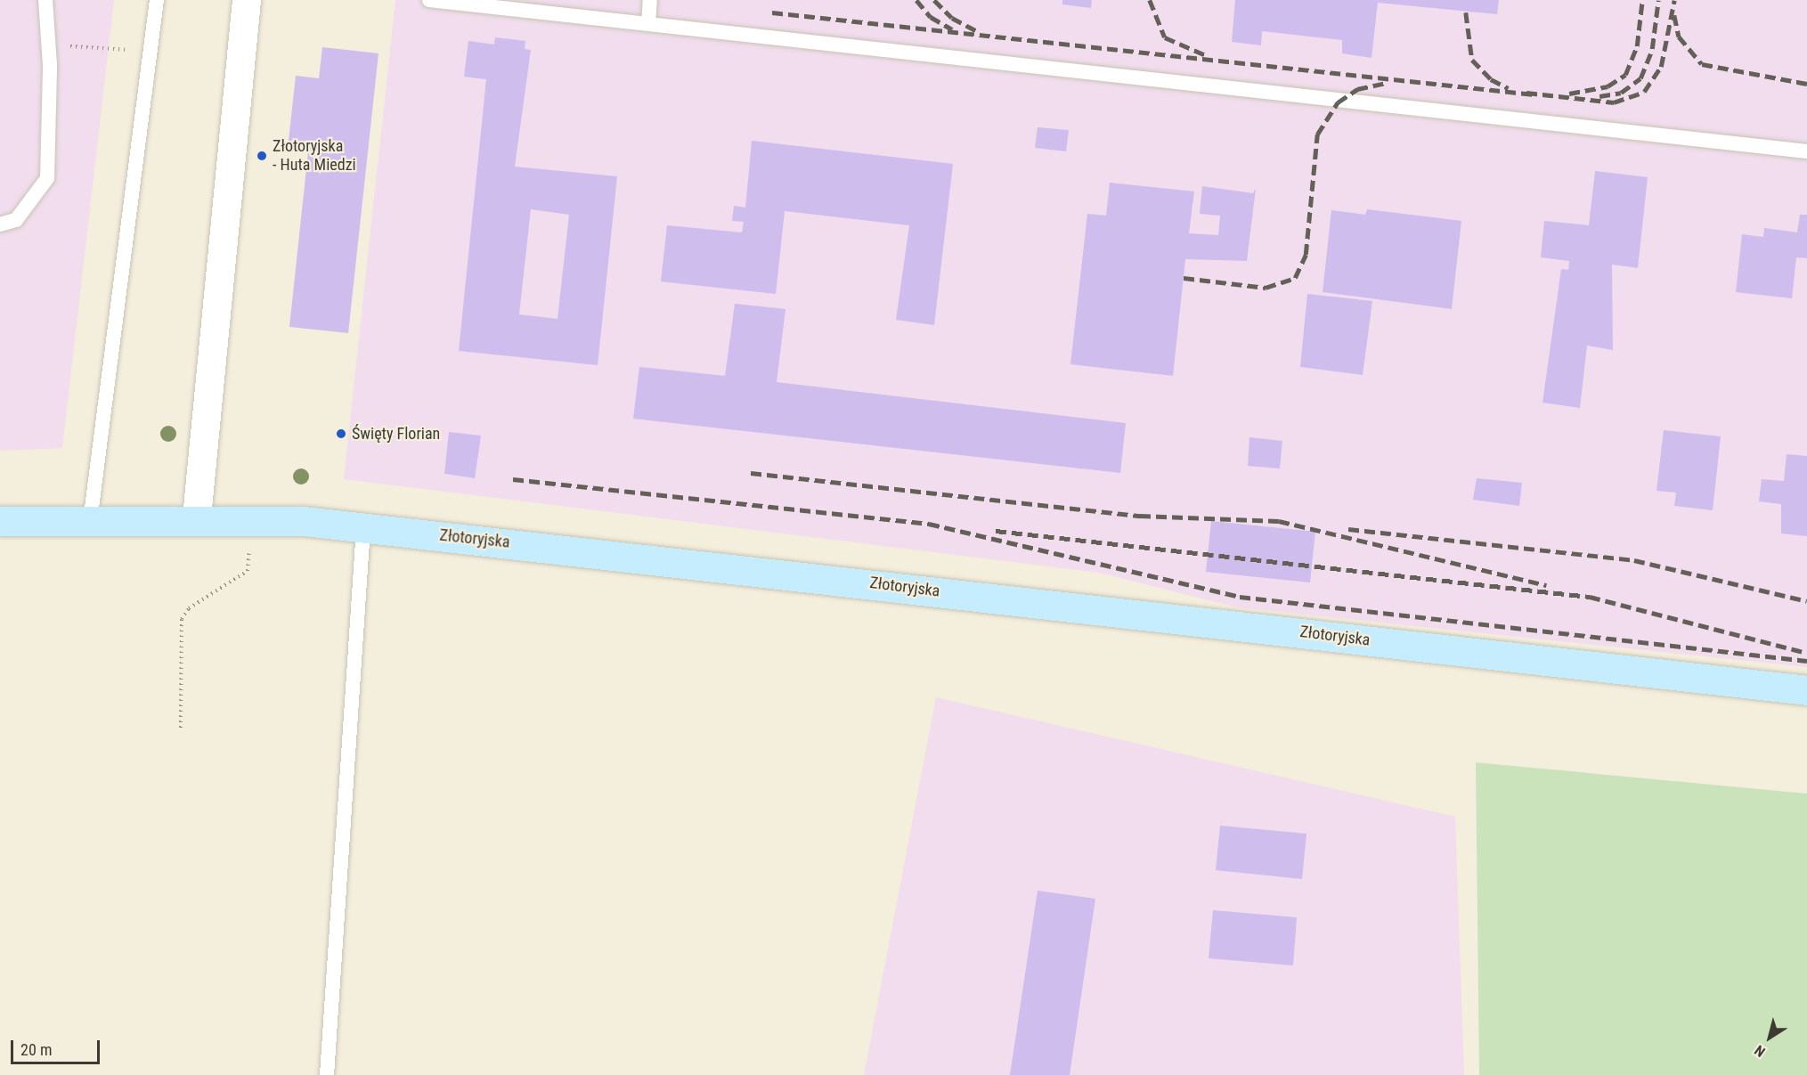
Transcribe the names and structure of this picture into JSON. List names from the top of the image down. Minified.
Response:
{"streets":{"main road":["Złotoryjska"]},"places":["Złotoryjska - Huta Miedzi","Święty Florian"],"scale_bar":"20 m","north":"bottom left"}
